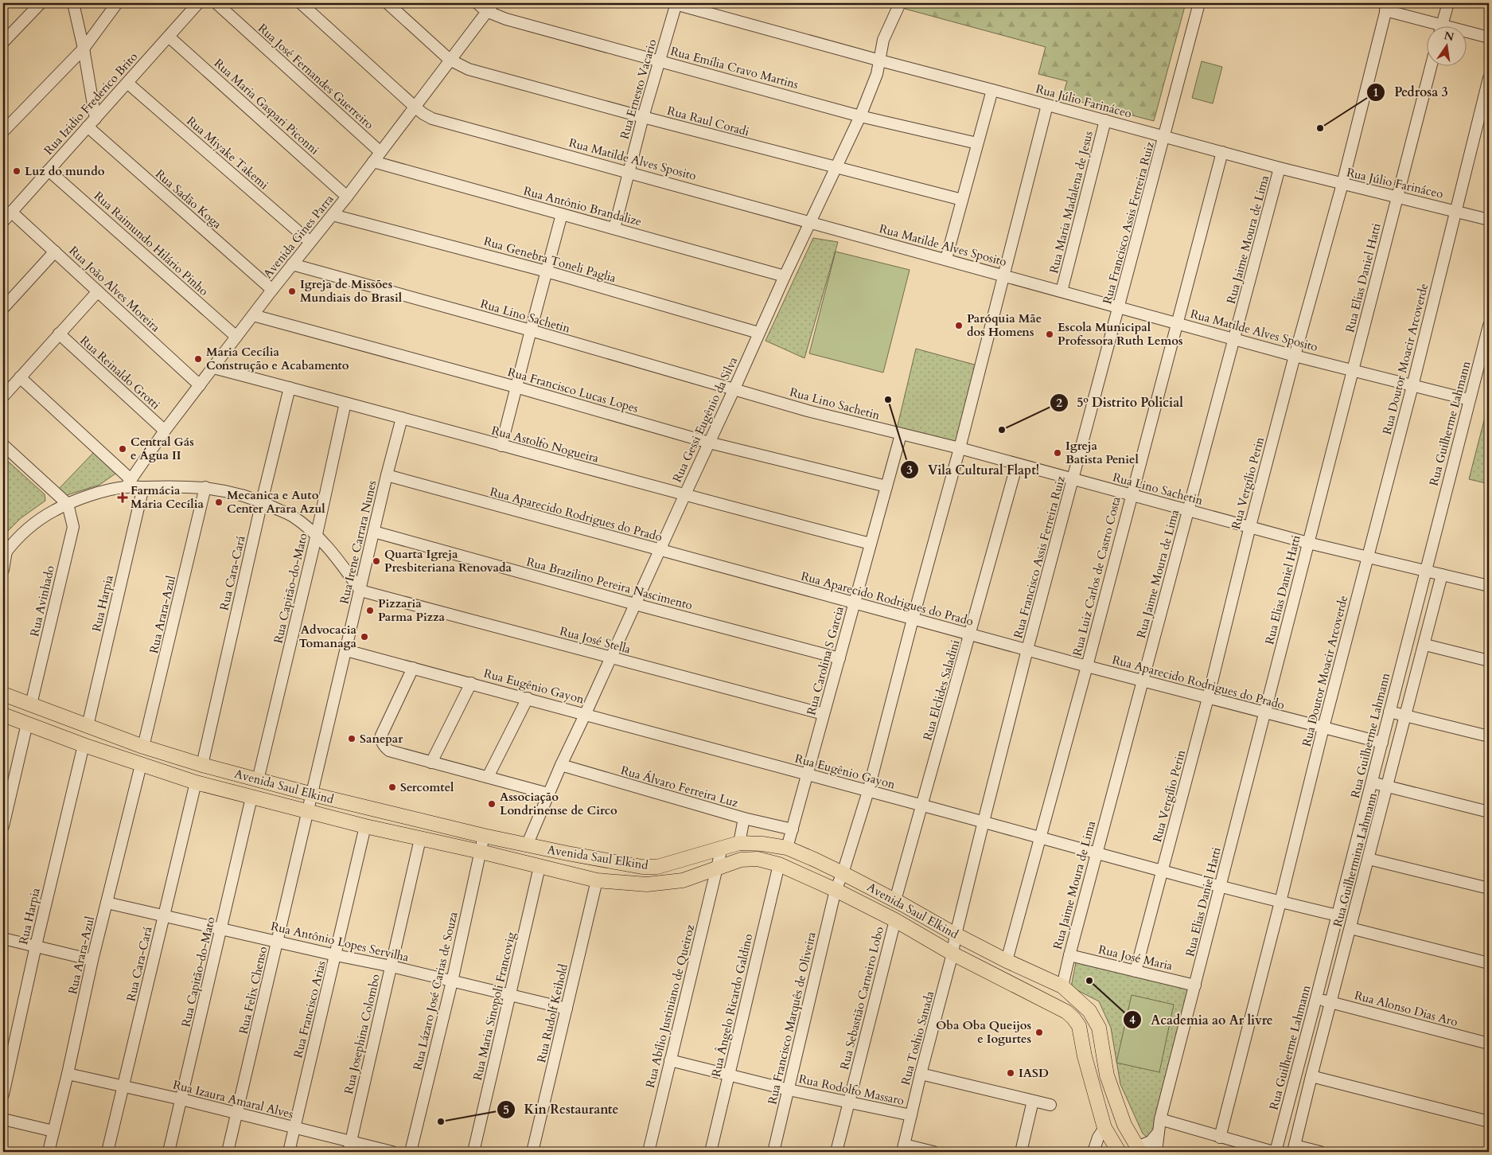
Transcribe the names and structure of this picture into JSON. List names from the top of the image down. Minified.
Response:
{"streets":{"main road":["Avenida Saul Elkind"],"street":["Rua Emília Cravo Martins","Rua José Fernandes Guerreiro","Rua Ernesto Vacario","Rua Júlio Farináceo","Rua Izidio Frederico Brito","Rua Maria Gaspari Piconni","Rua Raul Coradi","Rua Miyake Takemi","Rua Matilde Alves Sposito","Rua Sadão Koga","Rua Maria Madalena de Jesus","Rua Antônio Brandalize","Rua Francisco Assis Ferreira Ruiz","Avenida Gines Parra","Rua Jaime Moura de Lima","Rua Raimundo Hilário Pinho","Rua Genebra Toneli Paglia","Rua Elias Daniel Hatti","Rua João Alves Moreira","Rua Lino Sachetin","Rua Doutor Moacir Arcoverde","Rua Reinaldo Grotti","Rua Francisco Lucas Lopes","Rua Gessi Eugênio da Silva","Rua Guilherme Lahmann","Rua Astolfo Nogueira","Rua Vergílio Perin","Rua Aparecido Rodrigues do Prado","Rua Irene Carrara Nunes","Rua Cara-Cará","Rua Luiz Carlos de Castro Costa","Rua Brazilino Pereira Nascimento","Rua Capitão-do-Mato","Rua Avinhado","Rua Harpia","Rua Arara-Azul","Rua José Stella","Rua Carolina S Garcia","Rua Eugênio Gayon","Rua Elclides Saladini","Rua Álvaro Ferreira Luz","Rua Guilhermina Lahmann","Rua Antônio Lopes Servilha","Rua José Maria","Rua Felix Chenso","Rua Lázaro José Carias de Souza","Rua Sebastião Carneiro Lobo","Rua Ângelo Ricardo Galdino","Rua Maria Sinopoli Francovig","Rua Abílio Justiniano de Queiroz","Rua Alonso Dias Aro","Rua Francisco Arias","Rua Rudolf Keihold","Rua Francisco Marquês de Oliveira","Rua Josephina Colombo","Rua Toshio Sanada","Rua Rodolfo Massaro","Rua Izaura Amaral Alves"]},"crossings":[["Rua Emília Cravo Martins","Rua Ernesto Vacario"],["Rua Emília Cravo Martins","Avenida Gines Parra"],["Rua Emília Cravo Martins","Rua Gessi Eugênio da Silva"],["Rua José Fernandes Guerreiro","Avenida Gines Parra"],["Rua Ernesto Vacario","Rua Júlio Farináceo"],["Rua Ernesto Vacario","Rua Raul Coradi"],["Rua Ernesto Vacario","Rua Matilde Alves Sposito"],["Rua Ernesto Vacario","Rua Antônio Brandalize"],["Rua Júlio Farináceo","Rua Maria Madalena de Jesus"],["Rua Júlio Farináceo","Rua Francisco Assis Ferreira Ruiz"],["Rua Júlio Farináceo","Rua Jaime Moura de Lima"],["Rua Júlio Farináceo","Rua Elias Daniel Hatti"],["Rua Júlio Farináceo","Rua Doutor Moacir Arcoverde"],["Rua Júlio Farináceo","Rua Gessi Eugênio da Silva"],["Rua Júlio Farináceo","Rua Vergílio Perin"],["Rua Júlio Farináceo","Rua Luiz Carlos de Castro Costa"],["Rua Júlio Farináceo","Rua Francisco Marquês de Oliveira"],["Rua Izidio Frederico Brito","Rua Maria Gaspari Piconni"],["Rua Izidio Frederico Brito","Rua Miyake Takemi"],["Rua Izidio Frederico Brito","Rua Sadão Koga"],["Rua Izidio Frederico Brito","Rua Raimundo Hilário Pinho"],["Rua Izidio Frederico Brito","Rua João Alves Moreira"],["Rua Maria Gaspari Piconni","Avenida Gines Parra"],["Rua Raul Coradi","Avenida Gines Parra"],["Rua Raul Coradi","Rua Gessi Eugênio da Silva"],["Rua Miyake Takemi","Avenida Gines Parra"],["Rua Matilde Alves Sposito","Rua Maria Madalena de Jesus"],["Rua Matilde Alves Sposito","Rua Francisco Assis Ferreira Ruiz"],["Rua Matilde Alves Sposito","Avenida Gines Parra"],["Rua Matilde Alves Sposito","Rua Jaime Moura de Lima"],["Rua Matilde Alves Sposito","Rua Elias Daniel Hatti"],["Rua Matilde Alves Sposito","Rua Doutor Moacir Arcoverde"],["Rua Matilde Alves Sposito","Rua Gessi Eugênio da Silva"],["Rua Matilde Alves Sposito","Rua Guilherme Lahmann"],["Rua Matilde Alves Sposito","Rua Vergílio Perin"],["Rua Matilde Alves Sposito","Rua Luiz Carlos de Castro Costa"],["Rua Matilde Alves Sposito","Rua Francisco Marquês de Oliveira"],["Rua Sadão Koga","Avenida Gines Parra"],["Rua Antônio Brandalize","Avenida Gines Parra"],["Rua Antônio Brandalize","Rua Gessi Eugênio da Silva"],["Rua Francisco Assis Ferreira Ruiz","Rua Lino Sachetin"],["Rua Francisco Assis Ferreira Ruiz","Rua Aparecido Rodrigues do Prado"],["Rua Francisco Assis Ferreira Ruiz","Rua Eugênio Gayon"],["Rua Francisco Assis Ferreira Ruiz","Avenida Saul Elkind"],["Rua Francisco Assis Ferreira Ruiz","Rua Toshio Sanada"],["Avenida Gines Parra","Rua Raimundo Hilário Pinho"],["Avenida Gines Parra","Rua Genebra Toneli Paglia"],["Avenida Gines Parra","Rua João Alves Moreira"],["Avenida Gines Parra","Rua Lino Sachetin"],["Avenida Gines Parra","Rua Reinaldo Grotti"],["Avenida Gines Parra","Rua Francisco Lucas Lopes"],["Avenida Gines Parra","Rua Astolfo Nogueira"],["Rua Jaime Moura de Lima","Rua Lino Sachetin"],["Rua Jaime Moura de Lima","Rua Aparecido Rodrigues do Prado"],["Rua Jaime Moura de Lima","Rua Eugênio Gayon"],["Rua Jaime Moura de Lima","Avenida Saul Elkind"],["Rua Jaime Moura de Lima","Rua José Maria"],["Rua Genebra Toneli Paglia","Rua Gessi Eugênio da Silva"],["Rua Elias Daniel Hatti","Rua Lino Sachetin"],["Rua Elias Daniel Hatti","Rua Aparecido Rodrigues do Prado"],["Rua Elias Daniel Hatti","Rua Eugênio Gayon"],["Rua Elias Daniel Hatti","Rua José Maria"],["Rua Lino Sachetin","Rua Doutor Moacir Arcoverde"],["Rua Lino Sachetin","Rua Gessi Eugênio da Silva"],["Rua Lino Sachetin","Rua Guilherme Lahmann"],["Rua Lino Sachetin","Rua Vergílio Perin"],["Rua Lino Sachetin","Rua Luiz Carlos de Castro Costa"],["Rua Lino Sachetin","Rua Carolina S Garcia"],["Rua Lino Sachetin","Rua Elclides Saladini"],["Rua Lino Sachetin","Rua Guilhermina Lahmann"],["Rua Lino Sachetin","Rua Francisco Marquês de Oliveira"],["Rua Doutor Moacir Arcoverde","Rua Aparecido Rodrigues do Prado"],["Rua Doutor Moacir Arcoverde","Rua Eugênio Gayon"],["Rua Francisco Lucas Lopes","Rua Gessi Eugênio da Silva"],["Rua Francisco Lucas Lopes","Rua Carolina S Garcia"],["Rua Gessi Eugênio da Silva","Rua Astolfo Nogueira"],["Rua Gessi Eugênio da Silva","Rua Aparecido Rodrigues do Prado"],["Rua Gessi Eugênio da Silva","Rua Brazilino Pereira Nascimento"],["Rua Gessi Eugênio da Silva","Rua José Stella"],["Rua Gessi Eugênio da Silva","Rua Eugênio Gayon"],["Rua Gessi Eugênio da Silva","Avenida Saul Elkind"],["Rua Gessi Eugênio da Silva","Rua Álvaro Ferreira Luz"],["Rua Guilherme Lahmann","Rua Aparecido Rodrigues do Prado"],["Rua Guilherme Lahmann","Rua Eugênio Gayon"],["Rua Guilherme Lahmann","Rua Alonso Dias Aro"],["Rua Astolfo Nogueira","Rua Irene Carrara Nunes"],["Rua Astolfo Nogueira","Rua Cara-Cará"],["Rua Astolfo Nogueira","Rua Capitão-do-Mato"],["Rua Astolfo Nogueira","Rua Carolina S Garcia"],["Rua Vergílio Perin","Rua Aparecido Rodrigues do Prado"],["Rua Vergílio Perin","Rua Eugênio Gayon"],["Rua Vergílio Perin","Rua José Maria"],["Rua Aparecido Rodrigues do Prado","Rua Irene Carrara Nunes"],["Rua Aparecido Rodrigues do Prado","Rua Luiz Carlos de Castro Costa"],["Rua Aparecido Rodrigues do Prado","Rua Carolina S Garcia"],["Rua Aparecido Rodrigues do Prado","Rua Elclides Saladini"],["Rua Aparecido Rodrigues do Prado","Rua Francisco Marquês de Oliveira"],["Rua Irene Carrara Nunes","Rua Brazilino Pereira Nascimento"],["Rua Irene Carrara Nunes","Rua José Stella"],["Rua Irene Carrara Nunes","Rua Eugênio Gayon"],["Rua Irene Carrara Nunes","Avenida Saul Elkind"],["Rua Irene Carrara Nunes","Rua Felix Chenso"],["Rua Cara-Cará","Avenida Saul Elkind"],["Rua Cara-Cará","Rua Antônio Lopes Servilha"],["Rua Cara-Cará","Rua Izaura Amaral Alves"],["Rua Luiz Carlos de Castro Costa","Rua Eugênio Gayon"],["Rua Luiz Carlos de Castro Costa","Avenida Saul Elkind"],["Rua Brazilino Pereira Nascimento","Rua Carolina S Garcia"],["Rua Capitão-do-Mato","Avenida Saul Elkind"],["Rua Capitão-do-Mato","Rua Antônio Lopes Servilha"],["Rua Capitão-do-Mato","Rua Izaura Amaral Alves"],["Rua Avinhado","Avenida Saul Elkind"],["Rua Harpia","Avenida Saul Elkind"],["Rua Arara-Azul","Avenida Saul Elkind"],["Rua Arara-Azul","Rua Antônio Lopes Servilha"],["Rua Arara-Azul","Rua Izaura Amaral Alves"],["Rua José Stella","Rua Carolina S Garcia"],["Rua Carolina S Garcia","Rua Eugênio Gayon"],["Rua Carolina S Garcia","Avenida Saul Elkind"],["Rua Carolina S Garcia","Rua Álvaro Ferreira Luz"],["Rua Eugênio Gayon","Rua Elclides Saladini"],["Rua Eugênio Gayon","Rua Francisco Marquês de Oliveira"],["Rua Elclides Saladini","Avenida Saul Elkind"],["Avenida Saul Elkind","Rua Felix Chenso"],["Avenida Saul Elkind","Rua Lázaro José Carias de Souza"],["Avenida Saul Elkind","Rua Sebastião Carneiro Lobo"],["Avenida Saul Elkind","Rua Ângelo Ricardo Galdino"],["Avenida Saul Elkind","Rua Maria Sinopoli Francovig"],["Avenida Saul Elkind","Rua Abílio Justiniano de Queiroz"],["Avenida Saul Elkind","Rua Francisco Arias"],["Avenida Saul Elkind","Rua Rudolf Keihold"],["Avenida Saul Elkind","Rua Francisco Marquês de Oliveira"],["Avenida Saul Elkind","Rua Josephina Colombo"],["Avenida Saul Elkind","Rua Toshio Sanada"],["Rua Guilhermina Lahmann","Rua Alonso Dias Aro"],["Rua Antônio Lopes Servilha","Rua Felix Chenso"],["Rua Antônio Lopes Servilha","Rua Lázaro José Carias de Souza"],["Rua Antônio Lopes Servilha","Rua Maria Sinopoli Francovig"],["Rua Antônio Lopes Servilha","Rua Francisco Arias"],["Rua Antônio Lopes Servilha","Rua Rudolf Keihold"],["Rua Antônio Lopes Servilha","Rua Josephina Colombo"],["Rua Felix Chenso","Rua Izaura Amaral Alves"],["Rua Sebastião Carneiro Lobo","Rua Rodolfo Massaro"],["Rua Ângelo Ricardo Galdino","Rua Rodolfo Massaro"],["Rua Abílio Justiniano de Queiroz","Rua Rodolfo Massaro"],["Rua Francisco Arias","Rua Izaura Amaral Alves"],["Rua Francisco Marquês de Oliveira","Rua Rodolfo Massaro"],["Rua Josephina Colombo","Rua Izaura Amaral Alves"],["Rua Toshio Sanada","Rua Rodolfo Massaro"]],"places":{"other":["Pedrosa 3","Luz do mundo","Igreja de Missões Mundiais do Brasil","Paróquia Mãe dos Homens","Escola Municipal Professora Ruth Lemos","Maria Cecília Construção e Acabamento","Vila Cultural Flapt!","5º Distrito Policial","Central Gás e Água II","Igreja Batista Peniel","Mecanica e Auto Center Arara Azul","Quarta Igreja Presbiteriana Renovada","Pizzaria Parma Pizza","Advocacia Tomanaga","Sanepar","Sercomtel","Associação Londrinense de Circo","Academia ao Ar livre","Oba Oba Queijos e Iogurtes","IASD","Kin Restaurante"],"health":["Farmácia Maria Cecília"]},"north":"top"}
